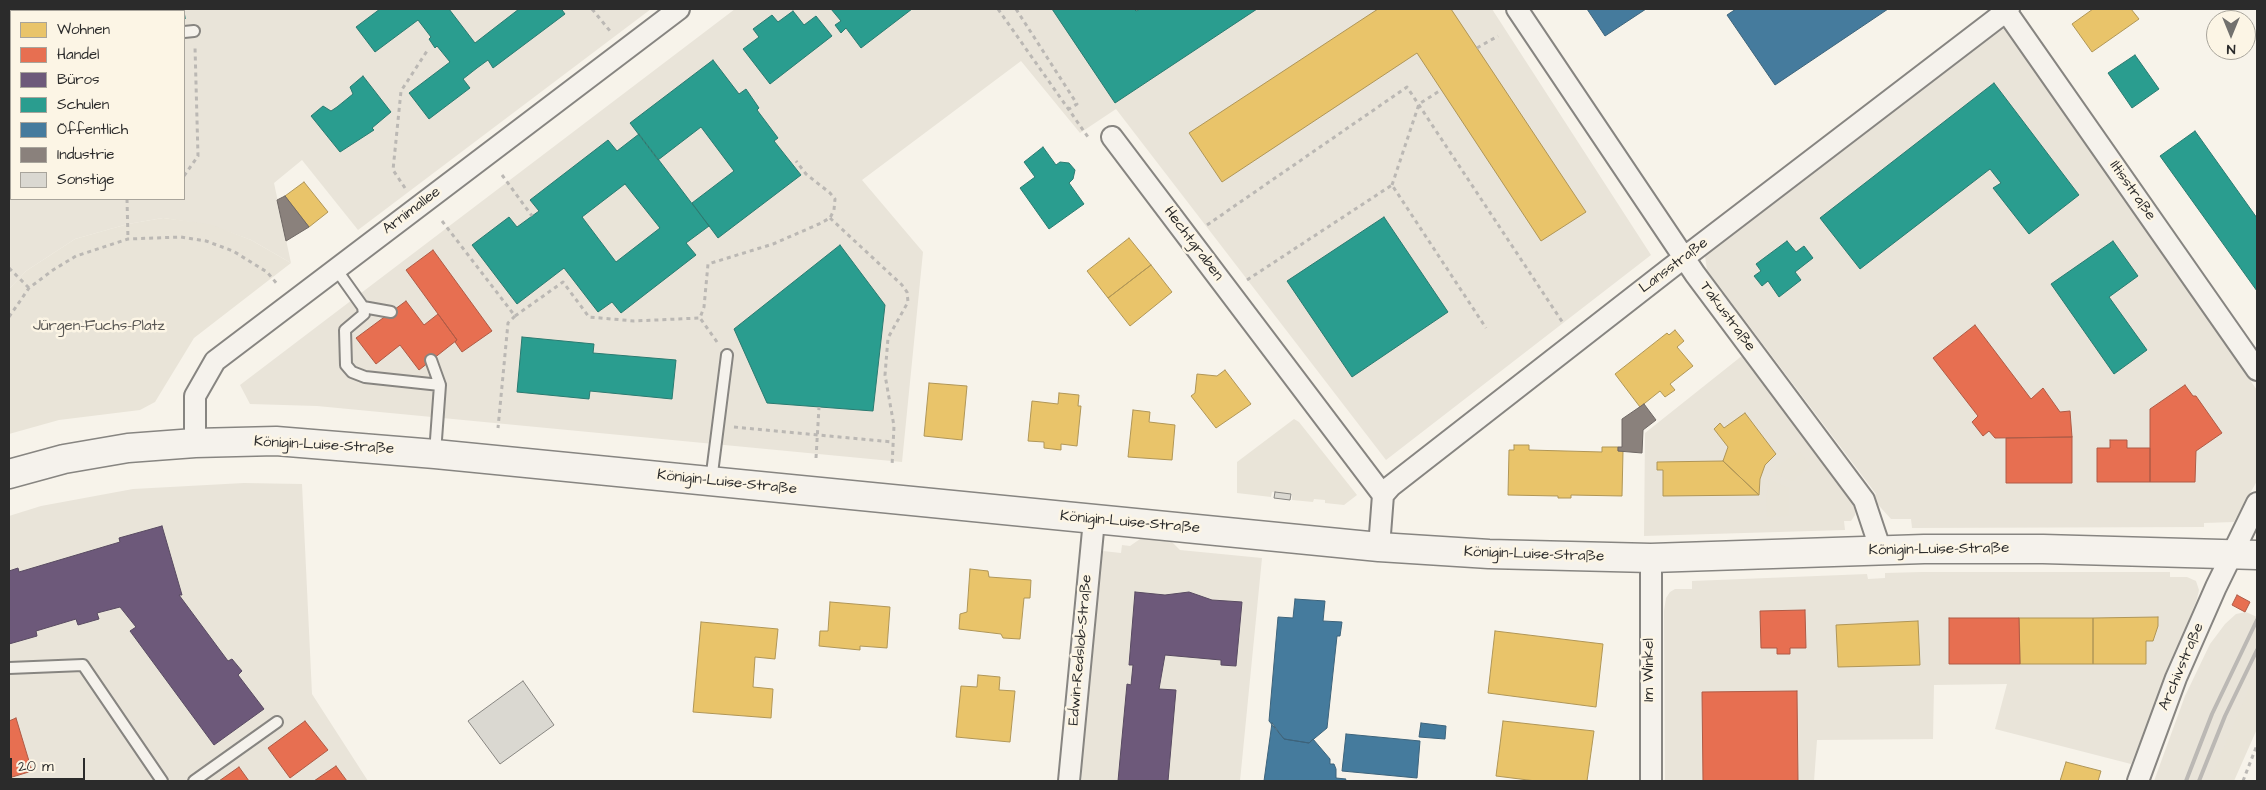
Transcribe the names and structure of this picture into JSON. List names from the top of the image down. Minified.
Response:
{"streets":{"main road":["Königin-Luise-Straße"],"street":["Iltisstraße","Arnimallee","Hechtgraben","Lansstraße","Takustraße","Edwin-Redslob-Straße","Archivstraße","Im Winkel"]},"crossings":[["Iltisstraße","Lansstraße"],["Arnimallee","Königin-Luise-Straße"],["Hechtgraben","Lansstraße"],["Lansstraße","Takustraße"],["Takustraße","Königin-Luise-Straße"],["Königin-Luise-Straße","Edwin-Redslob-Straße"],["Königin-Luise-Straße","Archivstraße"],["Königin-Luise-Straße","Im Winkel"]],"parks":["Jürgen-Fuchs-Platz"],"legend":["Wohnen","Handel","Büros","Schulen","Öffentlich","Industrie","Sonstige"],"scale_bar":"20 m","north":"bottom"}
